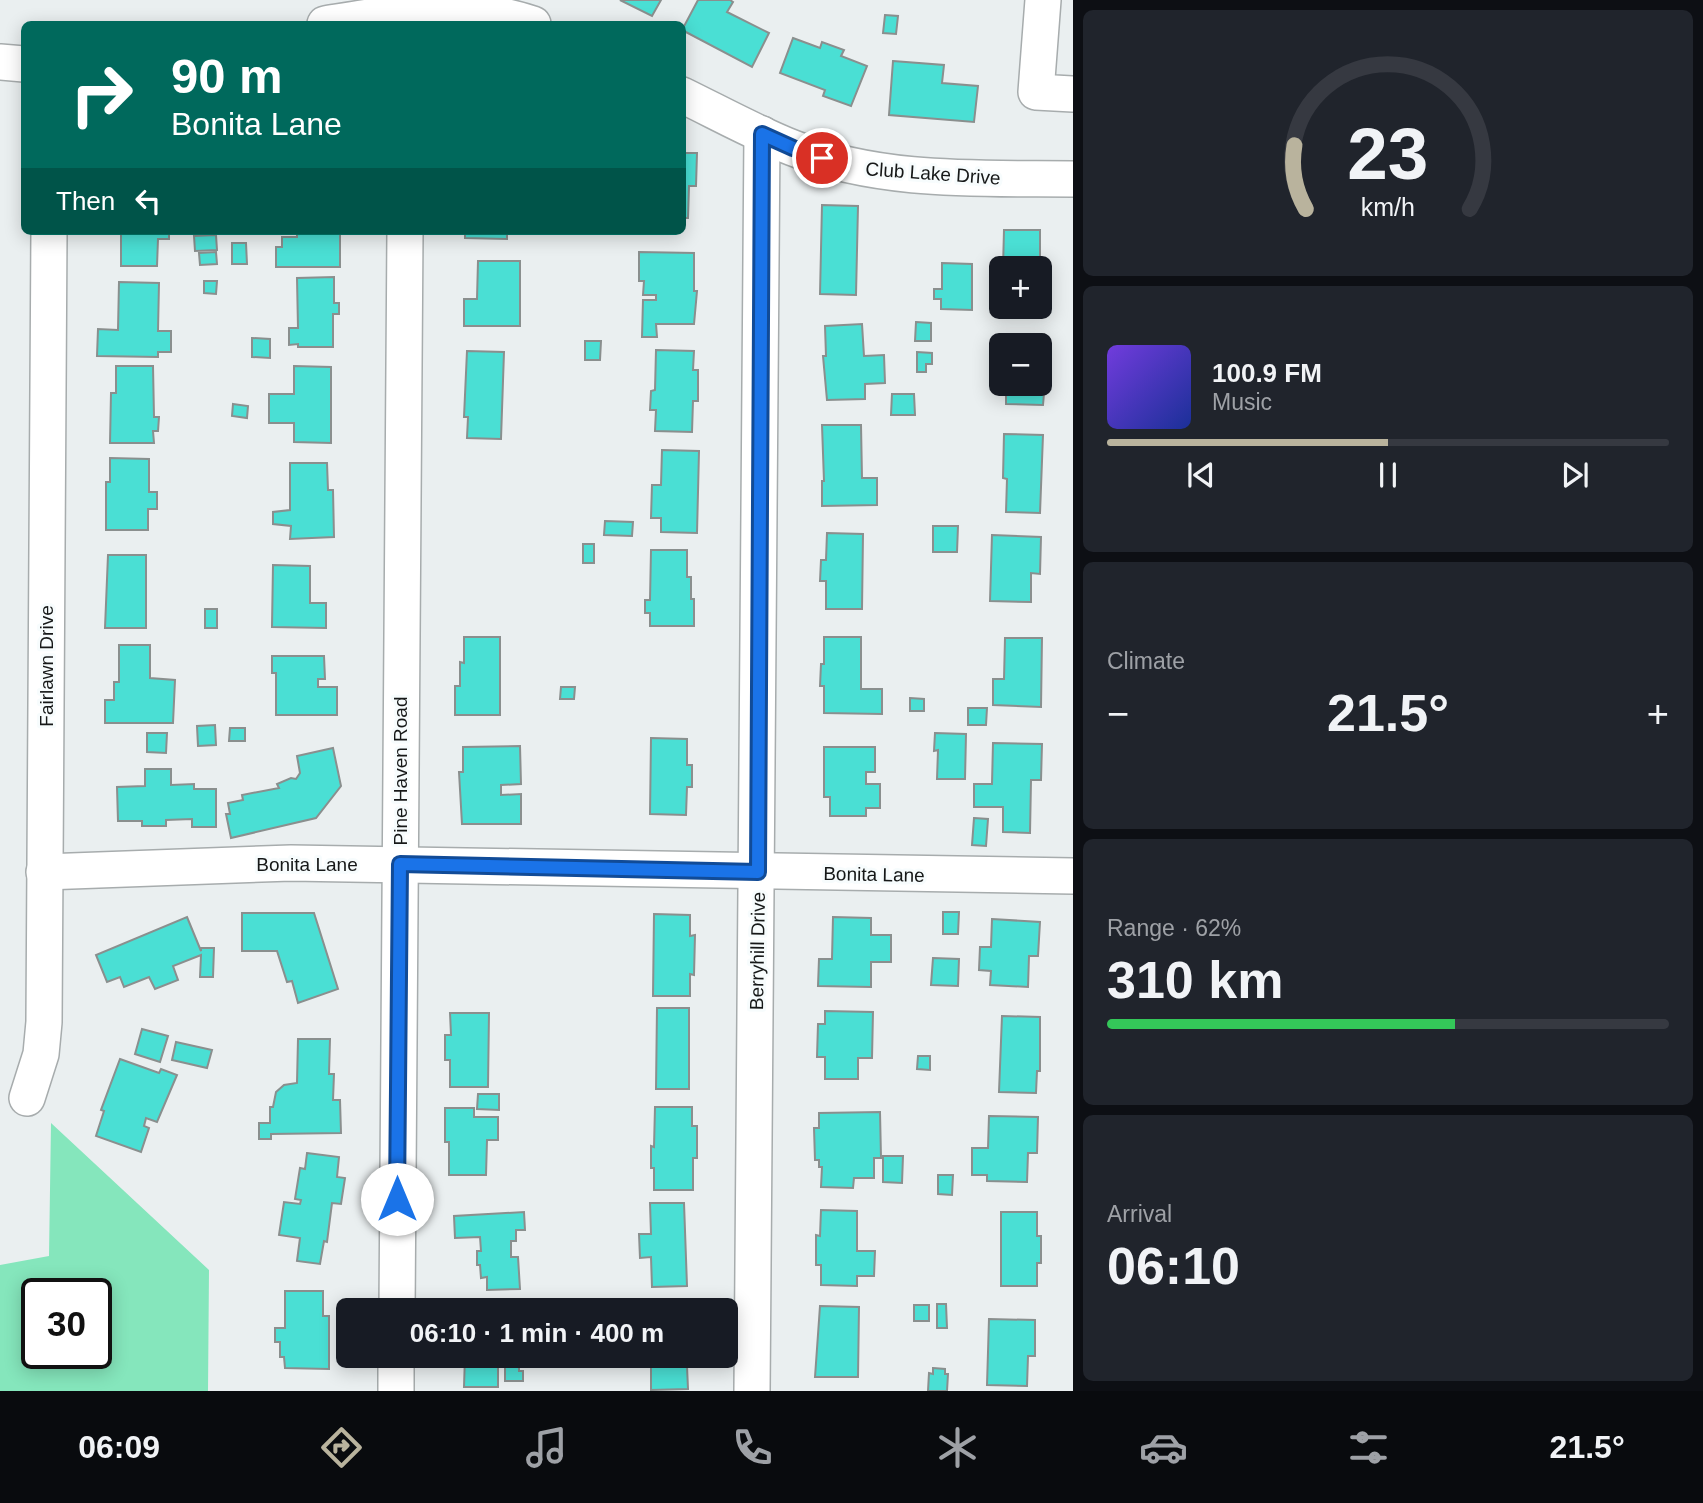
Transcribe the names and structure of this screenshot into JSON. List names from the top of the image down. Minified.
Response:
{"streets":{"street":["Club Lake Drive","Fairlawn Drive","Pine Haven Road","Bonita Lane","Berryhill Drive"]},"crossings":[["Club Lake Drive","Berryhill Drive"],["Fairlawn Drive","Bonita Lane"],["Pine Haven Road","Bonita Lane"],["Bonita Lane","Berryhill Drive"]],"page":{"turn":["90 m","Bonita Lane"],"then":"Then","map_buttons":["+","−"],"song":["100.9 FM","Music"],"tile":["Climate",["Range · 62%","310 km"],["Arrival","06:10"]],"heat":["−","21.5°","+"],"limit":"30","trip":"06:10 · 1 min · 400 m","tabs":["06:09","21.5°"],"gauge":["23","km/h"]}}
